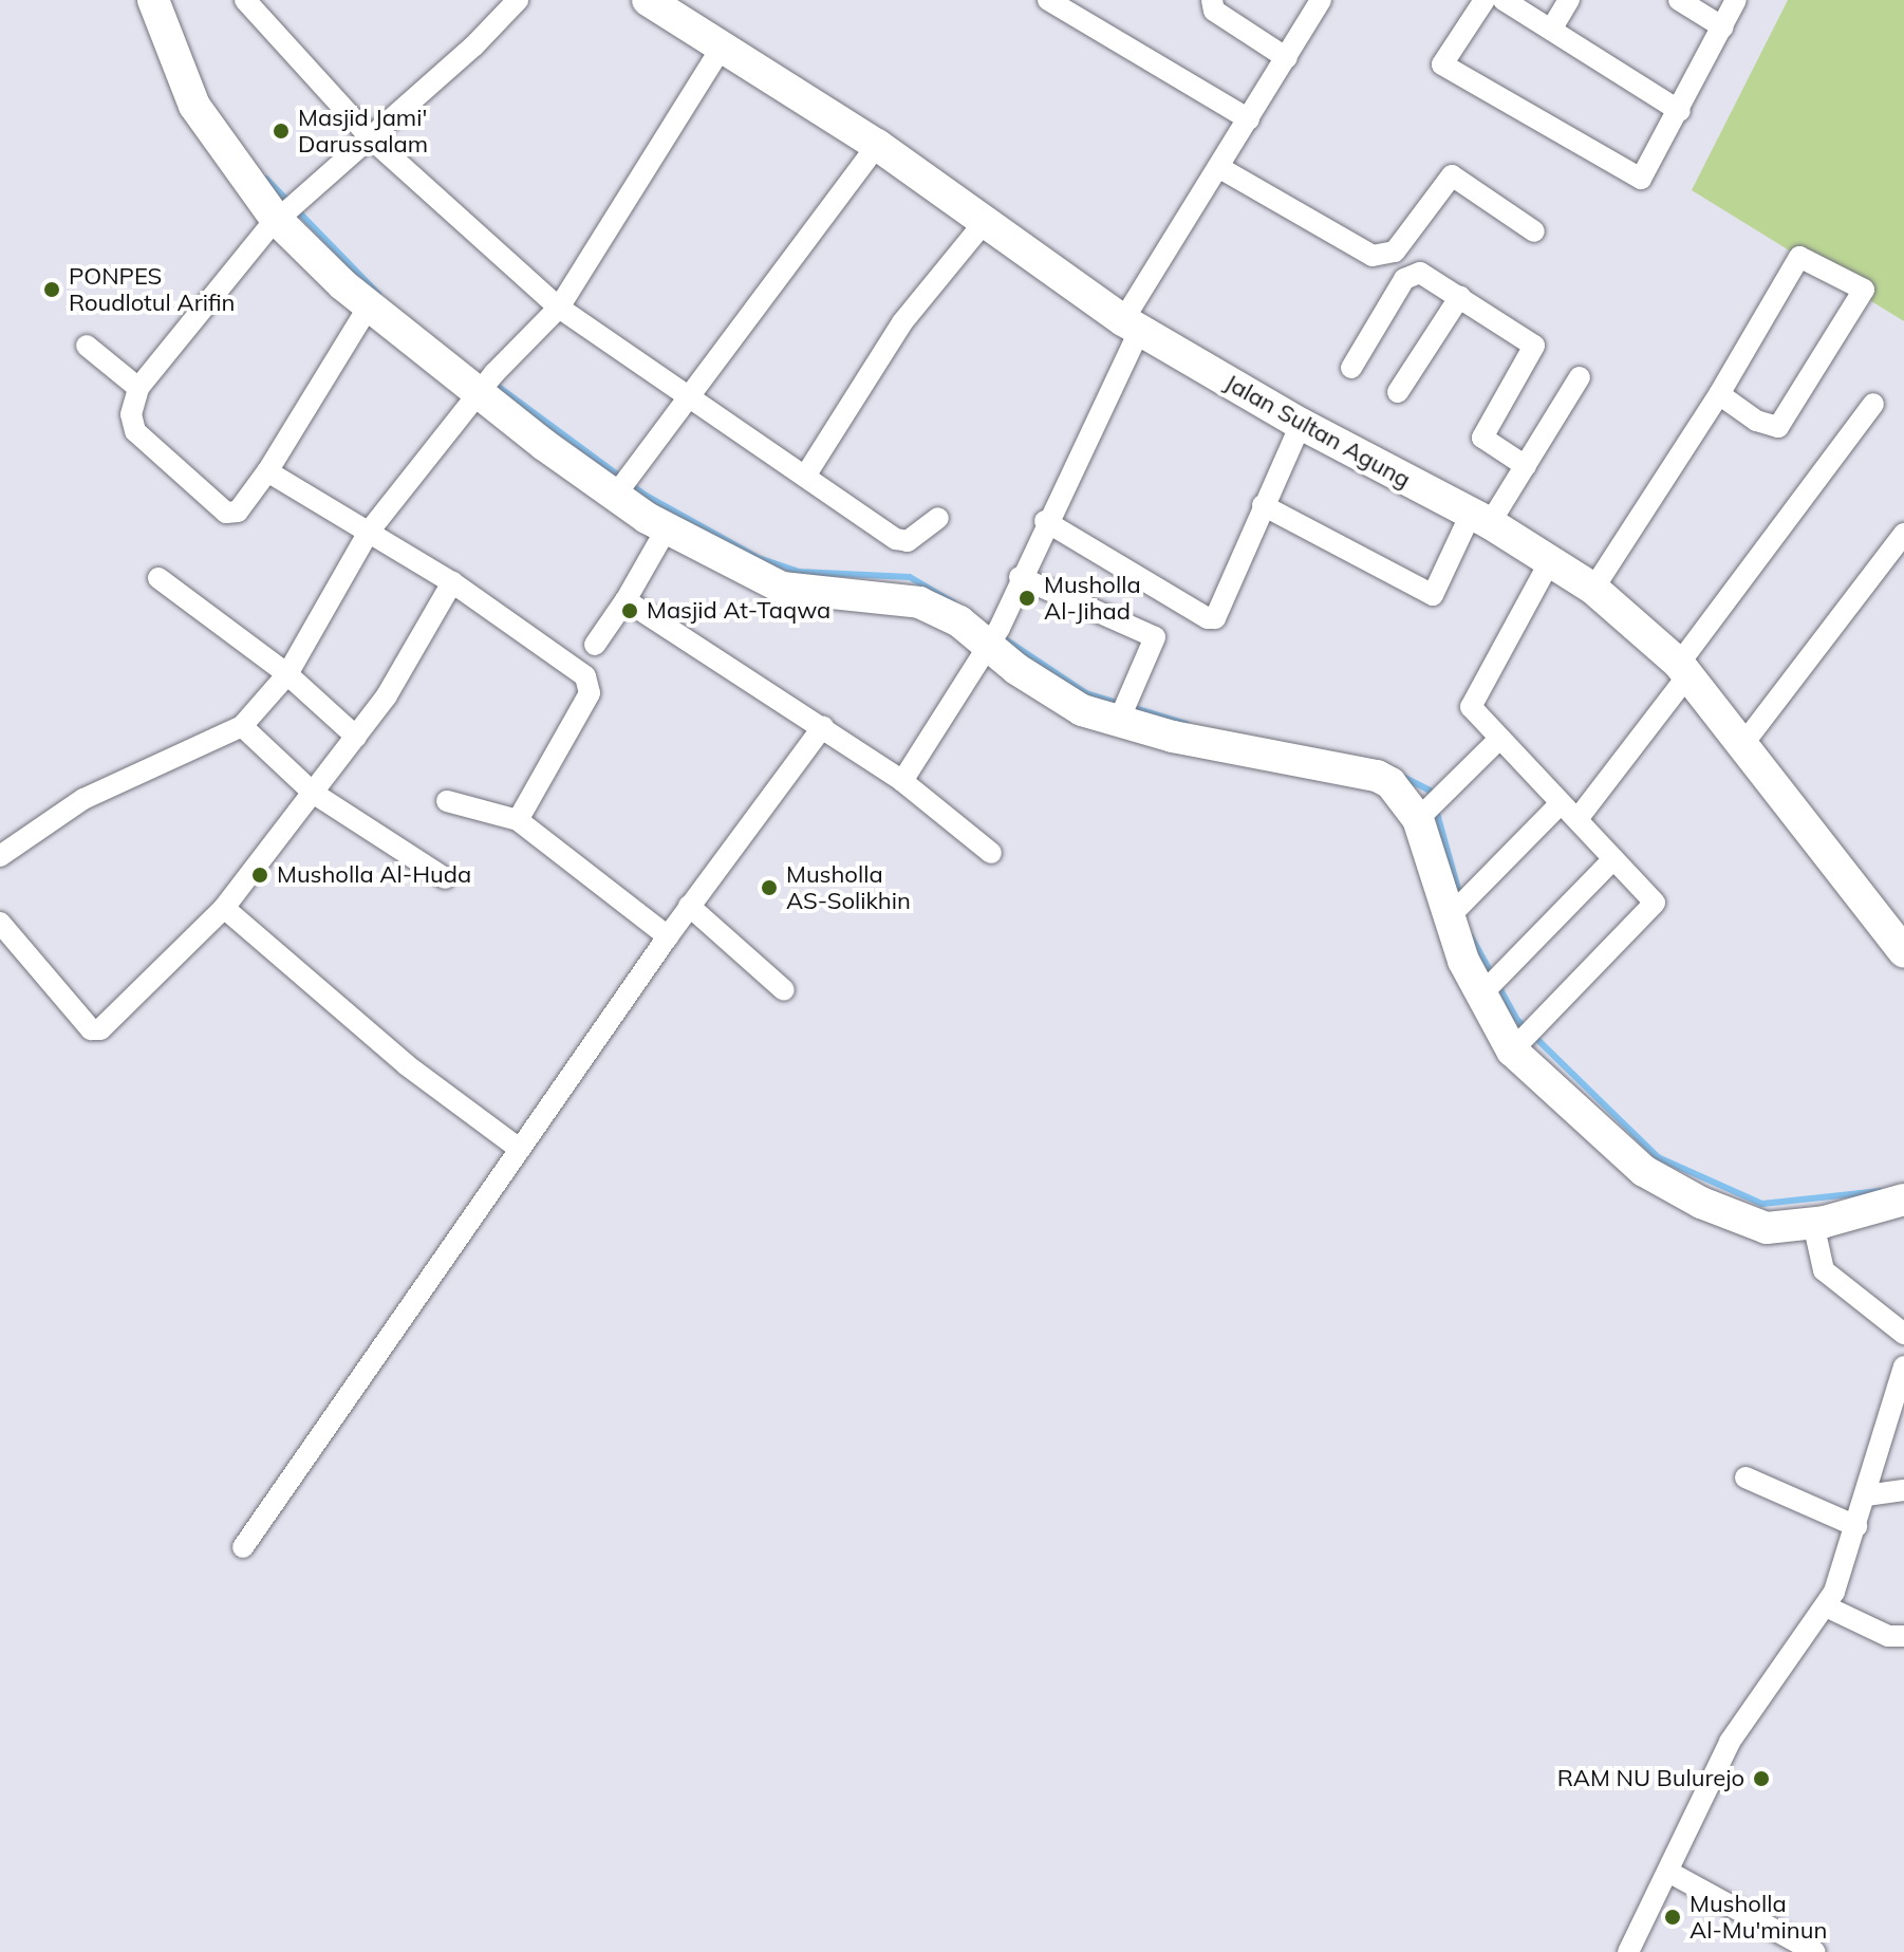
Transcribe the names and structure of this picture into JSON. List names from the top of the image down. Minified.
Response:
{"streets":{"street":["Jalan Sultan Agung"]},"places":["Masjid Jami' Darussalam","PONPES Roudlotul Arifin","Musholla Al-Jihad","Masjid At-Taqwa","Musholla Al-Huda","Musholla AS-Solikhin","RAM NU Bulurejo","Musholla Al-Mu'minun"]}
